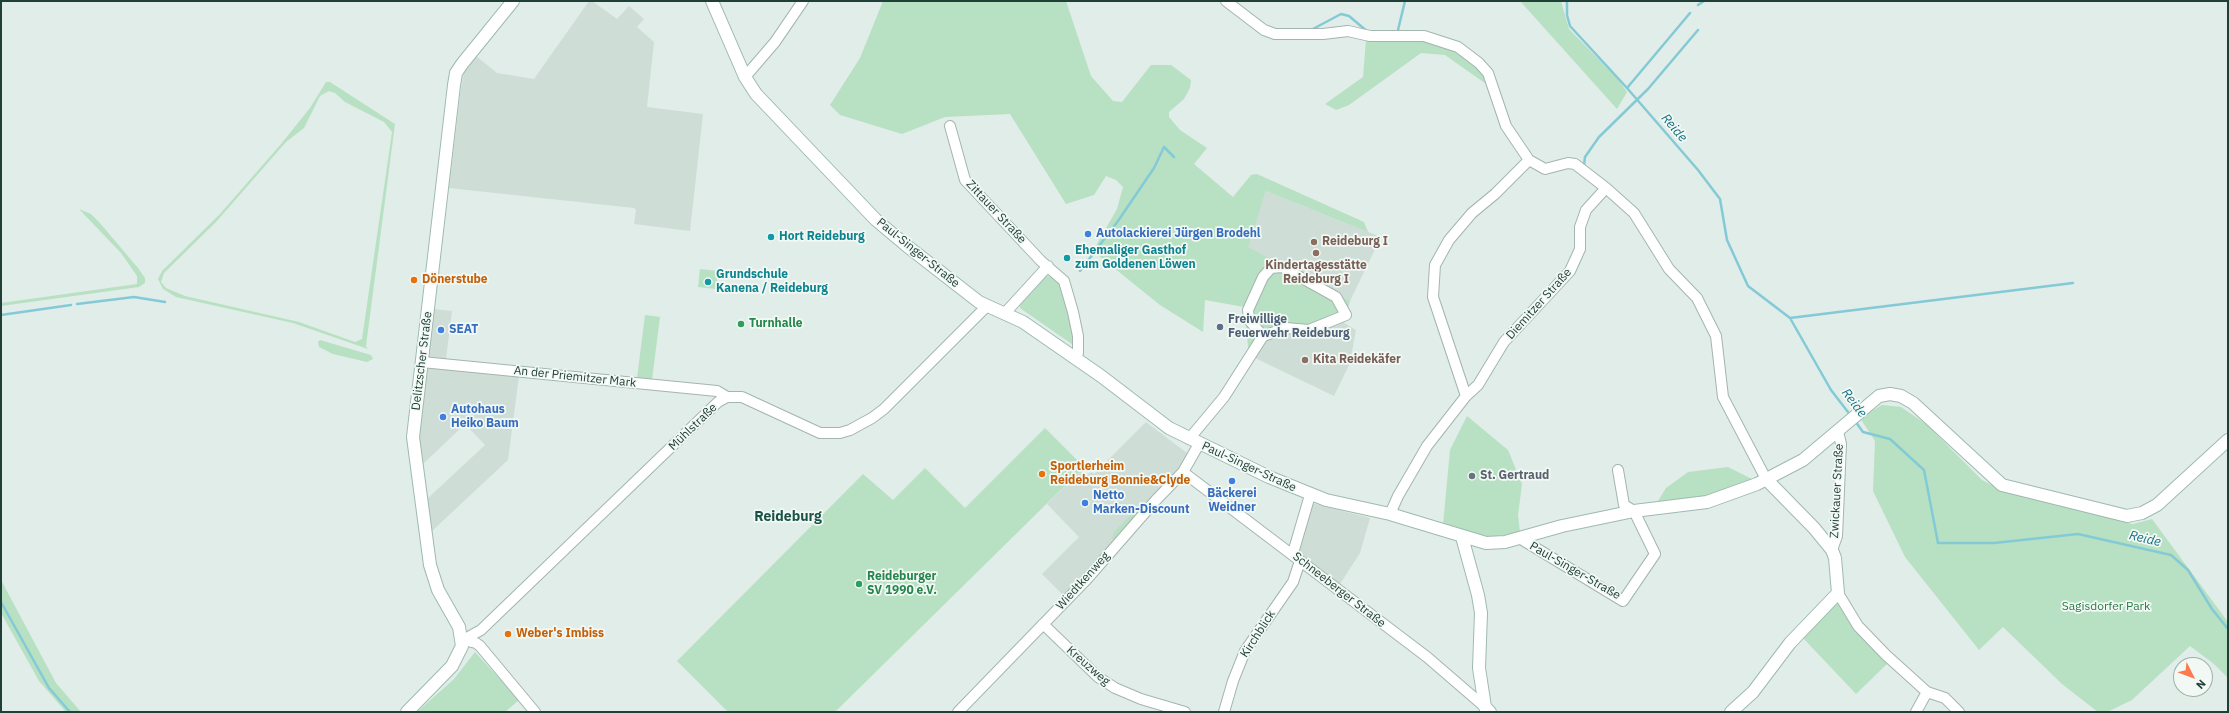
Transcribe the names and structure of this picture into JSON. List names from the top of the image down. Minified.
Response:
{"streets":{"street":["Zittauer Straße","Paul-Singer-Straße","Diemitzer Straße","Delitzscher Straße","An der Priemitzer Mark","Mühlstraße","Zwickauer Straße","Wiedtkenweg","Schneeberger Straße","Kirchblick","Kreuzweg"]},"crossings":[["Zittauer Straße","Paul-Singer-Straße"],["Paul-Singer-Straße","Diemitzer Straße"],["Paul-Singer-Straße","Mühlstraße"],["Paul-Singer-Straße","Zwickauer Straße"],["Paul-Singer-Straße","Wiedtkenweg"],["Paul-Singer-Straße","Schneeberger Straße"],["Delitzscher Straße","An der Priemitzer Mark"],["Delitzscher Straße","Mühlstraße"],["An der Priemitzer Mark","Mühlstraße"],["Wiedtkenweg","Schneeberger Straße"],["Wiedtkenweg","Kreuzweg"],["Schneeberger Straße","Kirchblick"]],"districts":["Reideburg"],"water":["Reide"],"parks":["Sagisdorfer Park"],"places":["Autolackierei Jürgen Brodehl","Hort Reideburg","Reideburg I","Kindertagesstätte Reideburg I","Ehemaliger Gasthof zum Goldenen Löwen","Dönerstube","Grundschule Kanena / Reideburg","Turnhalle","Freiwillige Feuerwehr Reideburg","SEAT","Kita Reidekäfer","Autohaus Heiko Baum","Sportlerheim Reideburg Bonnie&Clyde","St. Gertraud","Bäckerei Weidner","Netto Marken-Discount","Reideburger SV 1990 e.V.","Weber's Imbiss"],"north":"bottom right"}
